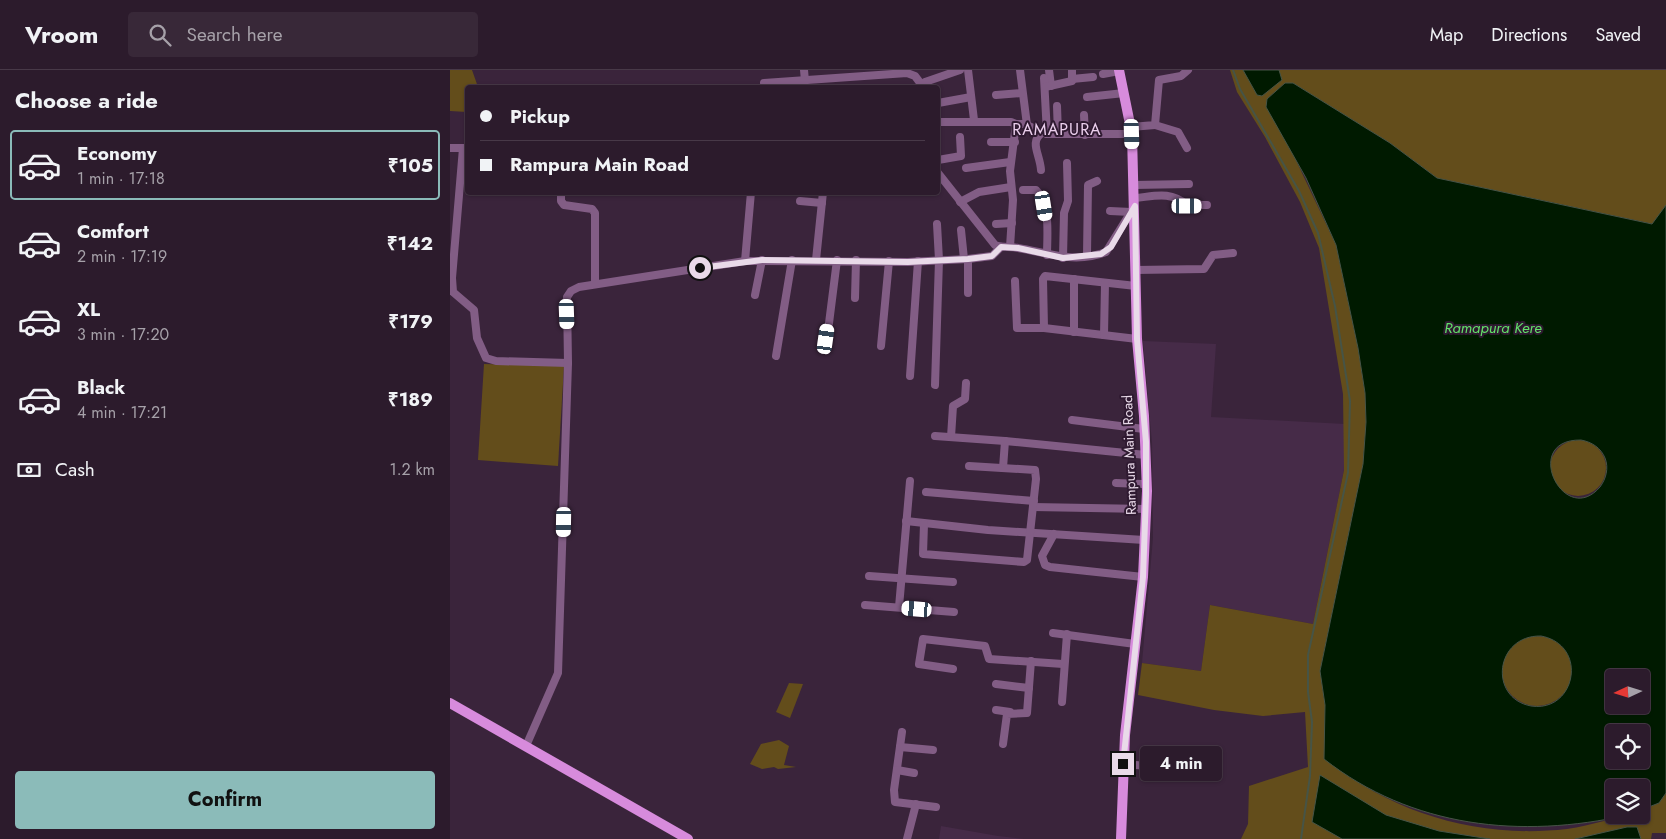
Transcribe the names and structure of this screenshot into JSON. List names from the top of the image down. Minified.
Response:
{"streets":{"main road":["Rampura Main Road"]},"districts":["RAMAPURA"],"water":["Ramapura Kere"],"north":"left","page":{"header":"Vroom","search":"Search here","nav":["Map","Directions","Saved"],"heading":"Choose a ride","banner":["Pickup","Rampura Main Road"],"list":[{"name":"Economy","note":"1 min · 17:18","value":"₹105"},{"name":"Comfort","note":"2 min · 17:19","value":"₹142"},{"name":"XL","note":"3 min · 17:20","value":"₹179"},{"name":"Black","note":"4 min · 17:21","value":"₹189"}],"pay":["Cash","1.2 km"],"bubble":"4 min","buttons":"Confirm"}}
